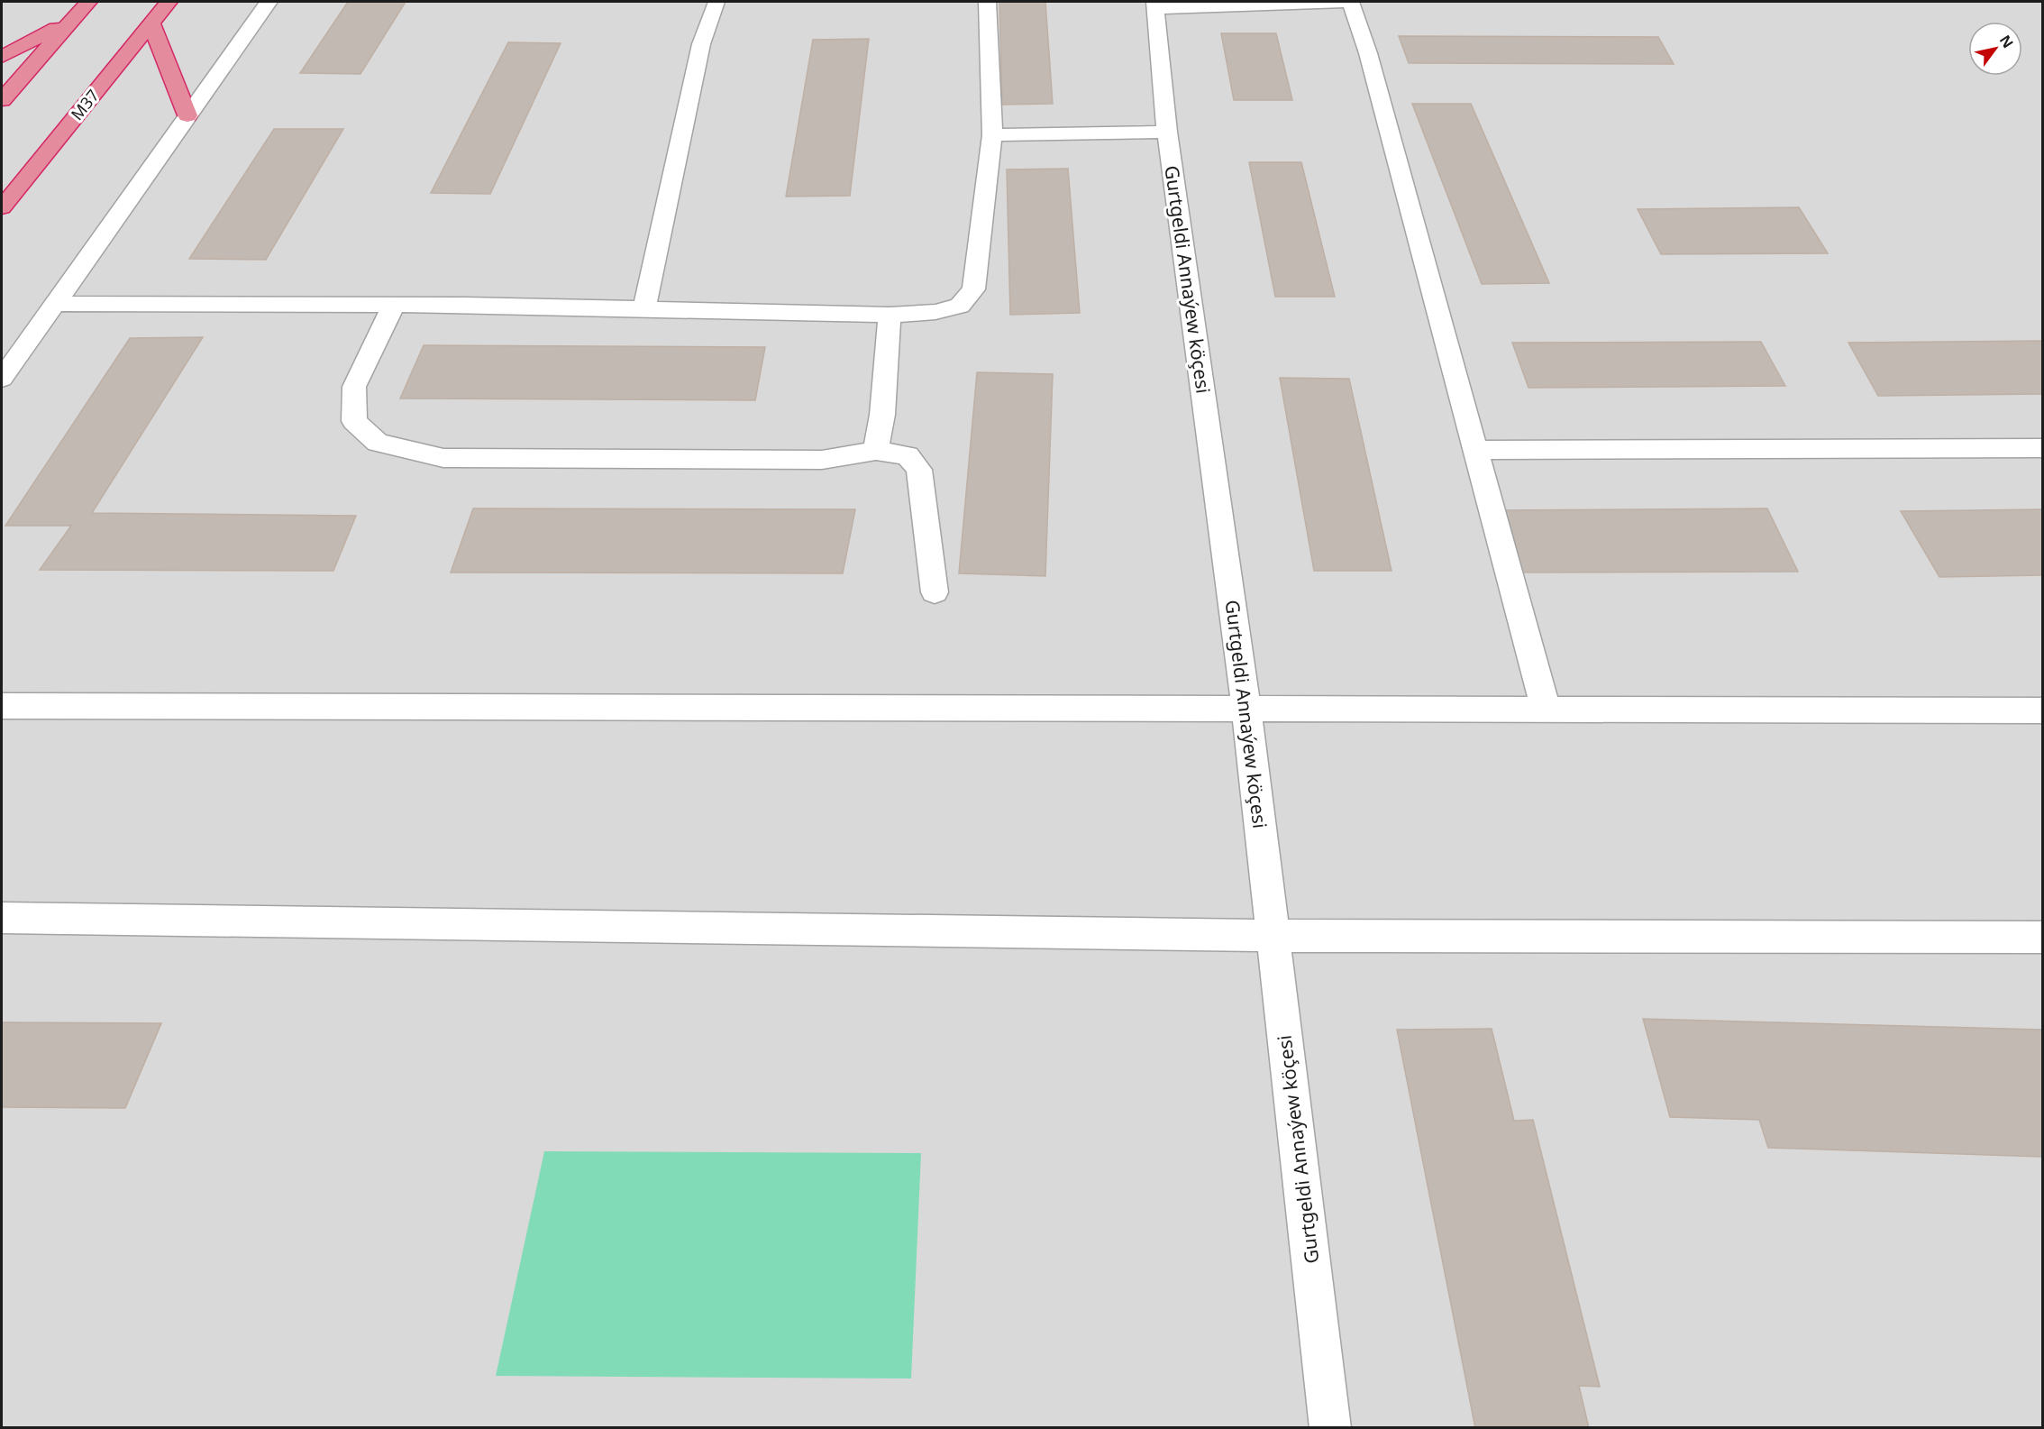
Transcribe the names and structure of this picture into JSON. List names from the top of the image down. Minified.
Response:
{"streets":{"highway":["M37"],"street":["Gurtgeldi Annaýew köçesi"]},"north":"top right"}
